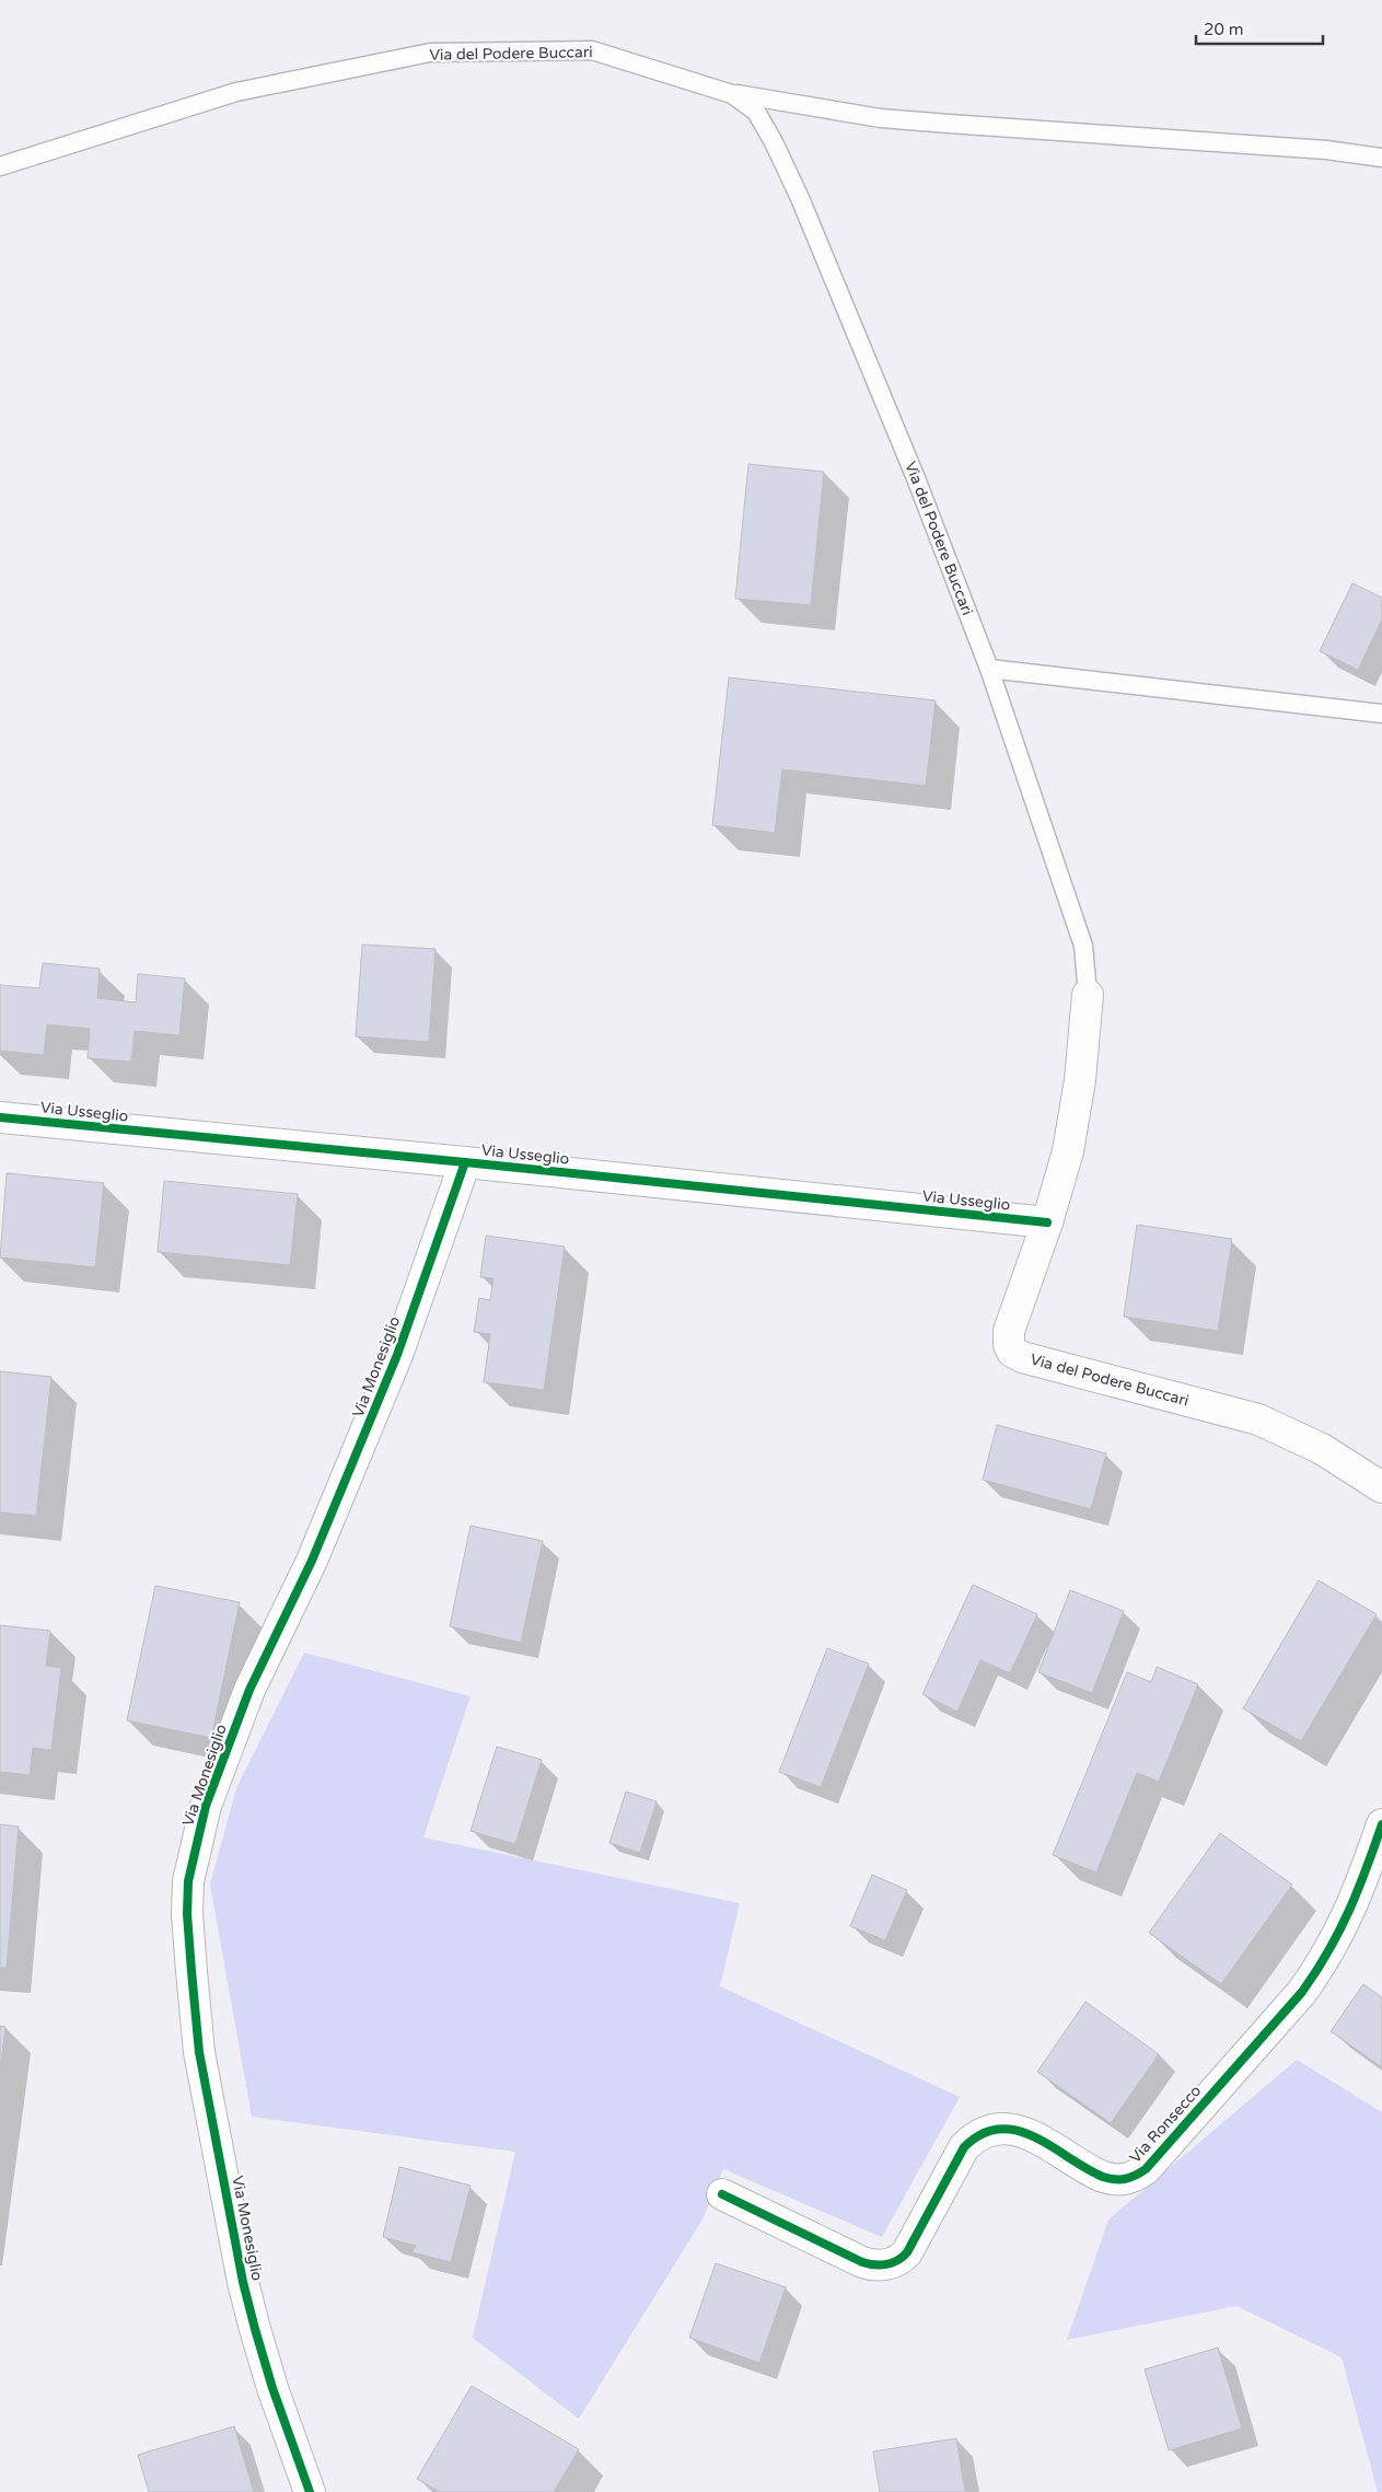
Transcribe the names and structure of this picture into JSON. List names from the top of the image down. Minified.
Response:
{"streets":{"street":["Via del Podere Buccari","Via Usseglio","Via Monesiglio","Via Ronsecco"]},"crossings":[["Via del Podere Buccari","Via Usseglio"],["Via Usseglio","Via Monesiglio"]],"scale_bar":"20 m"}
